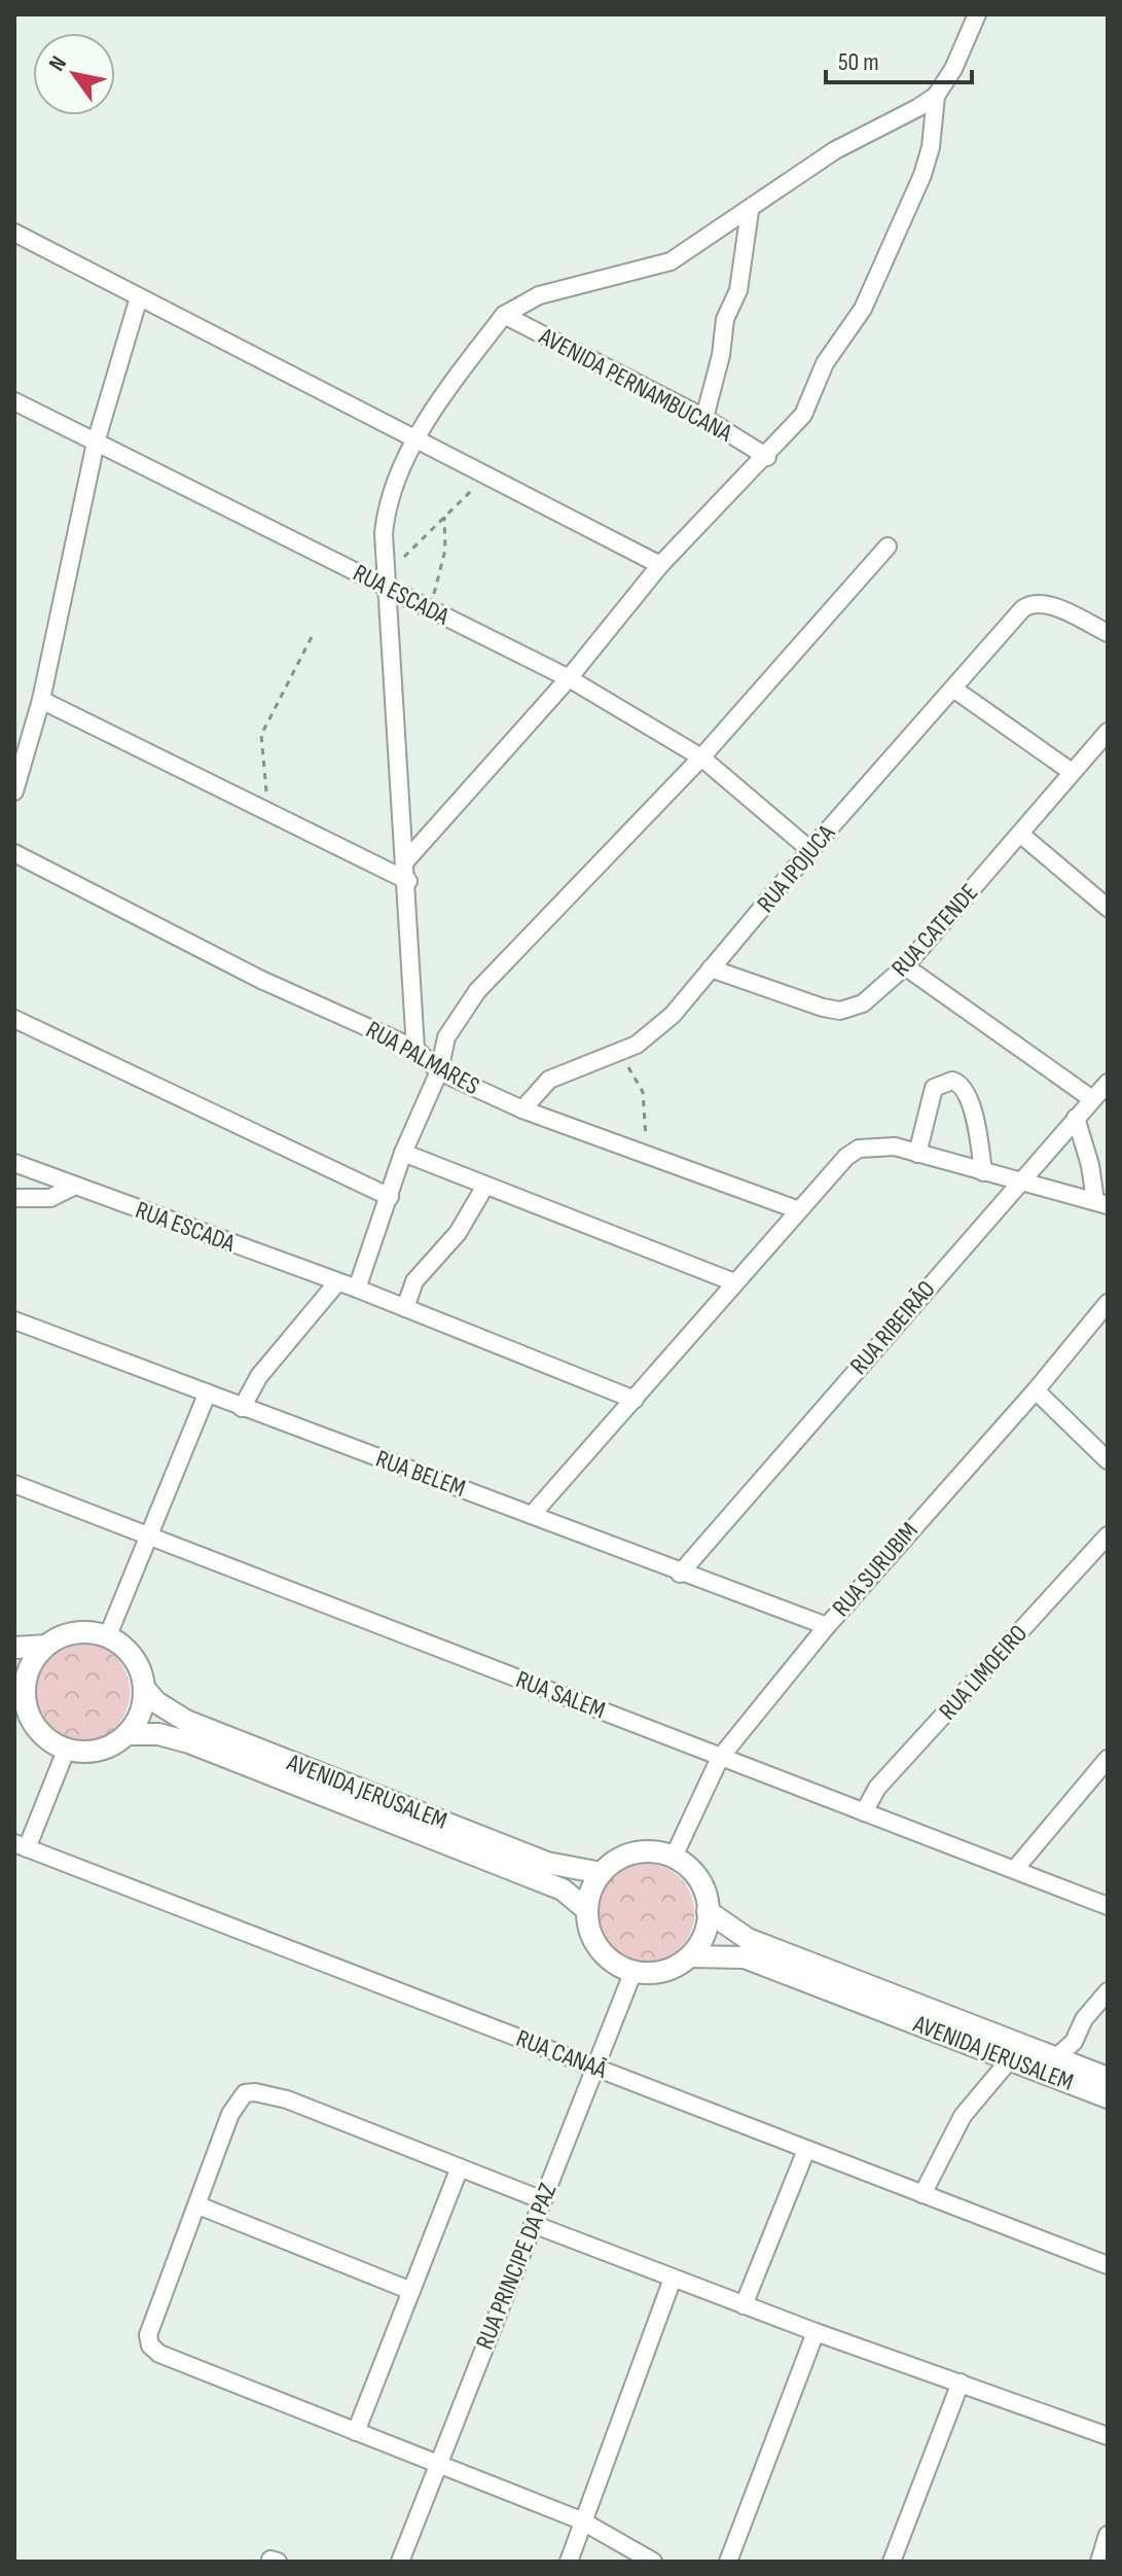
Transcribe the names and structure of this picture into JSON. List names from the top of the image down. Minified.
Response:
{"streets":{"street":["AVENIDA PERNAMBUCANA","RUA ESCADA","RUA IPOJUCA","RUA CATENDE","RUA PALMARES","RUA RIBEIRÃO","RUA BELEM","RUA SURUBIM","RUA LIMOEIRO","RUA SALEM","AVENIDA JERUSALEM","RUA CANAÃ","RUA PRINCIPE DA PAZ"]},"crossings":[["RUA ESCADA","RUA IPOJUCA"],["RUA IPOJUCA","RUA CATENDE"],["RUA IPOJUCA","RUA PALMARES"],["RUA RIBEIRÃO","RUA BELEM"],["RUA BELEM","RUA SURUBIM"],["RUA SURUBIM","RUA SALEM"],["RUA SURUBIM","AVENIDA JERUSALEM"],["RUA SURUBIM","RUA PRINCIPE DA PAZ"],["RUA LIMOEIRO","RUA SALEM"],["AVENIDA JERUSALEM","RUA PRINCIPE DA PAZ"],["RUA CANAÃ","RUA PRINCIPE DA PAZ"]],"scale_bar":"50 m","north":"top left"}
